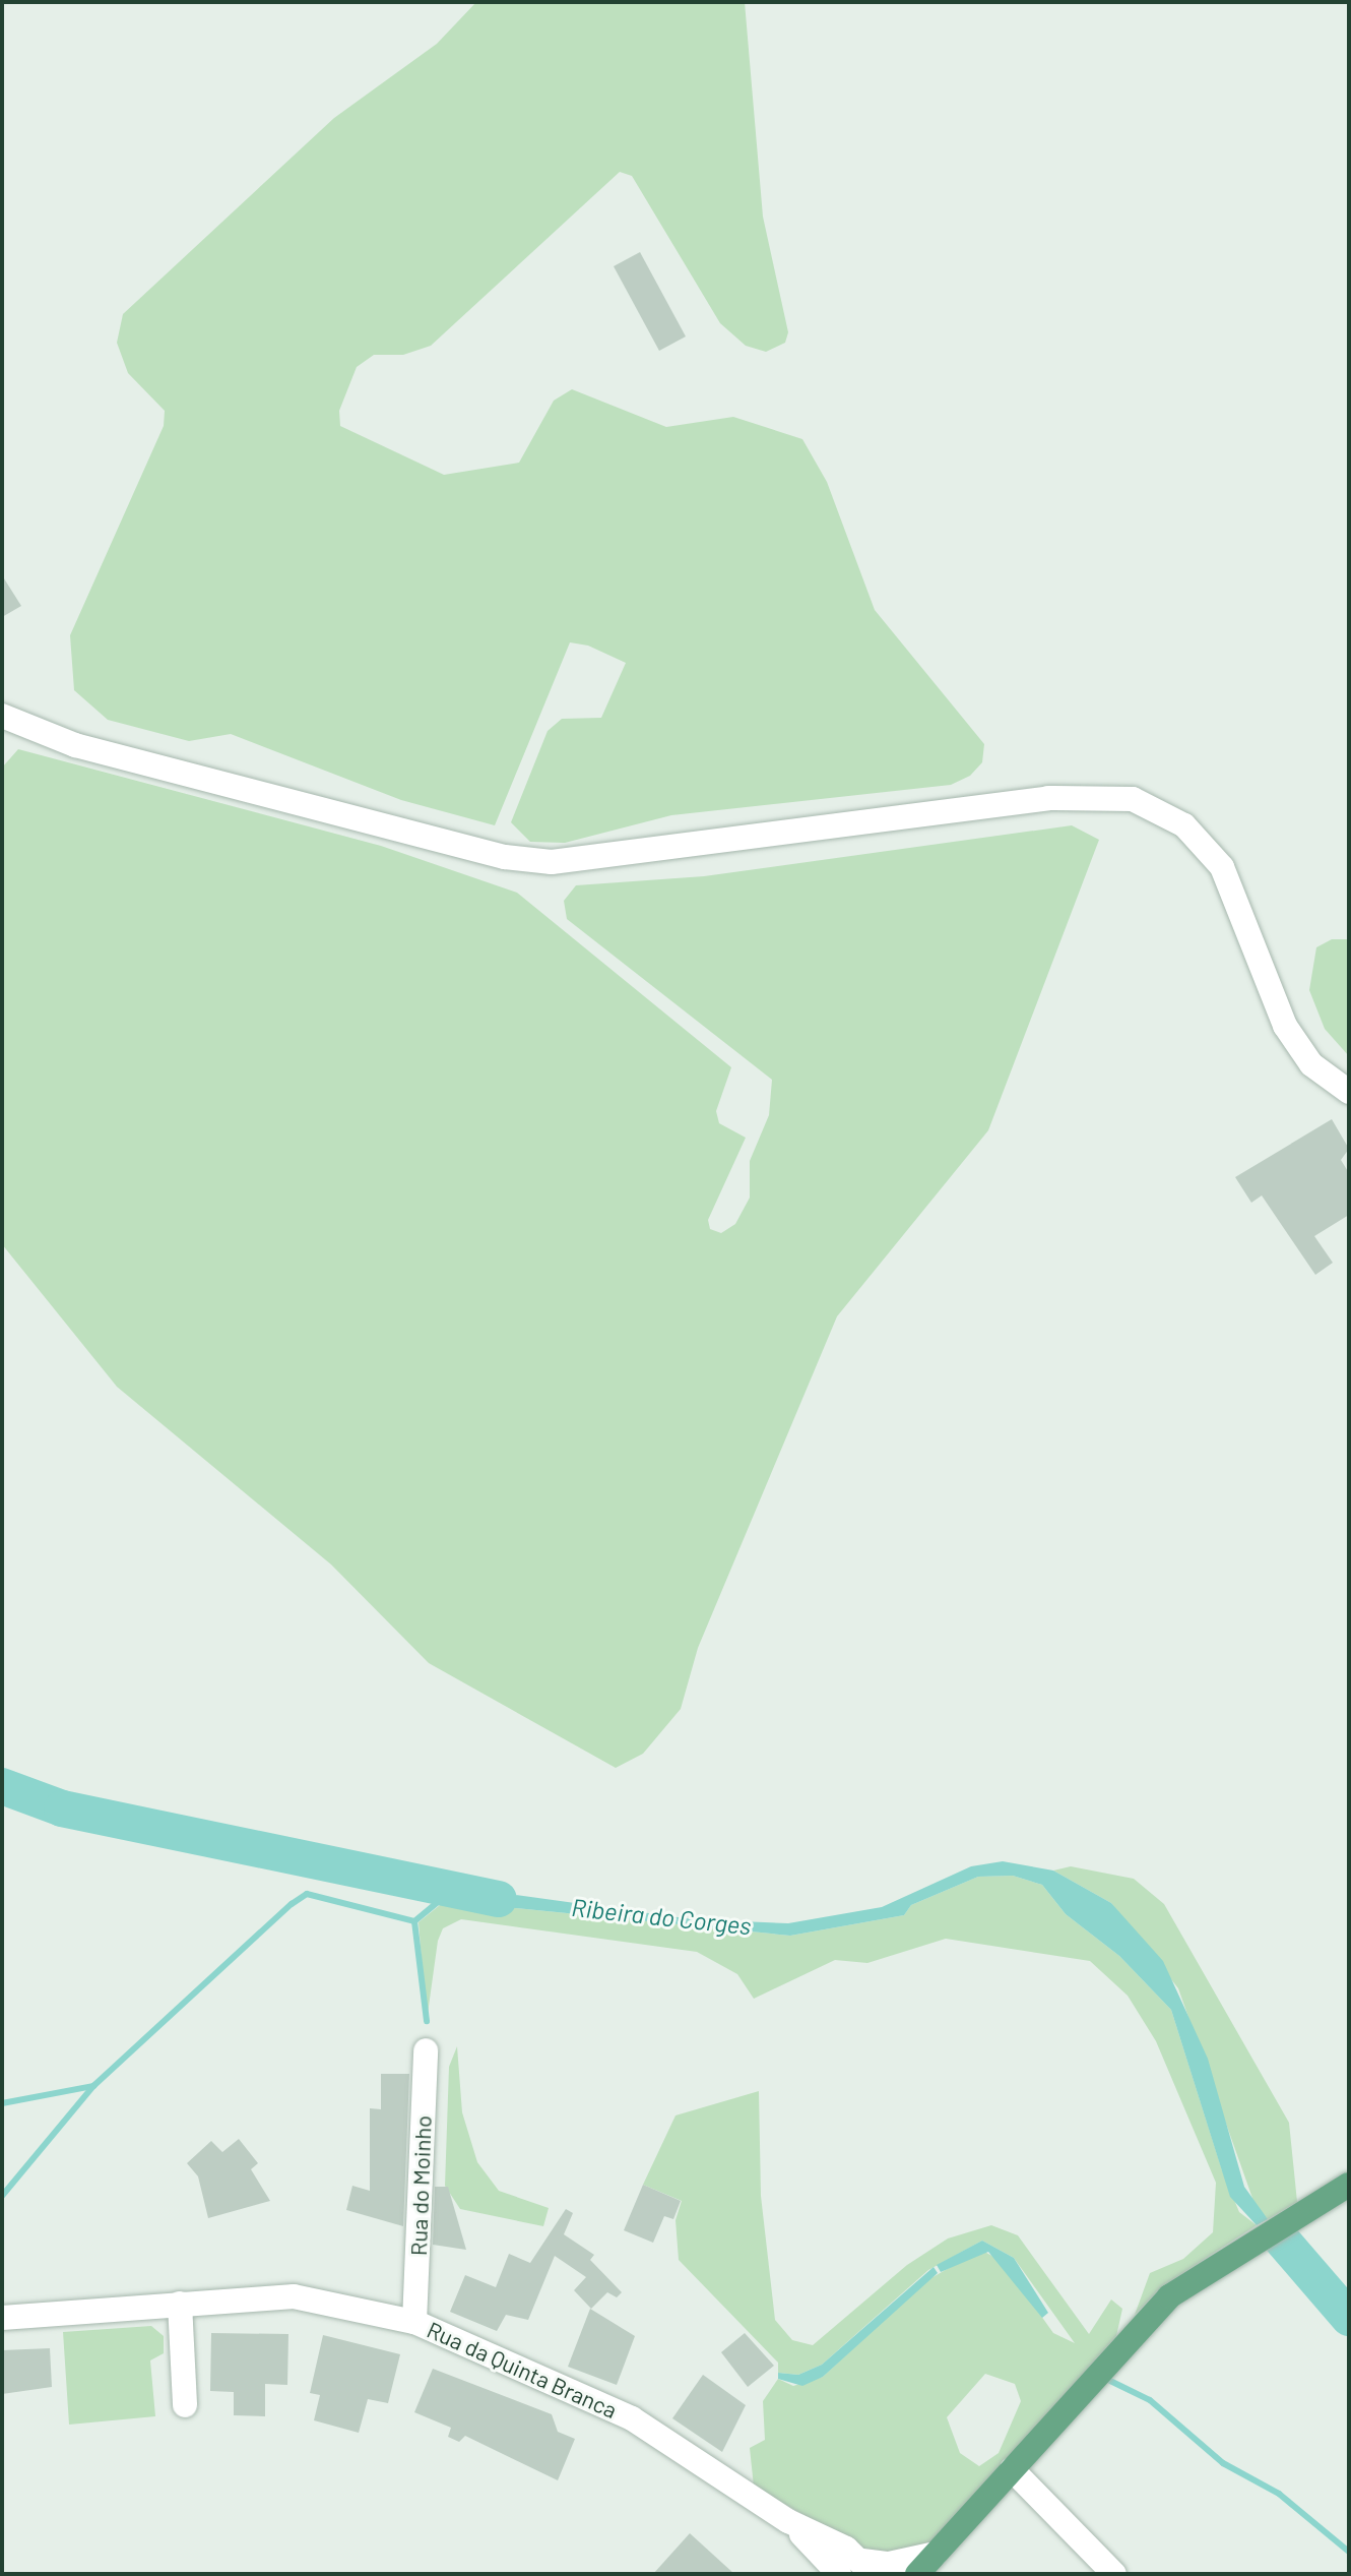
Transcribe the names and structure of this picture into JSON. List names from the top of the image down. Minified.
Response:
{"streets":{"street":["Rua do Moinho","Rua da Quinta Branca"]},"crossings":[["Rua do Moinho","Rua da Quinta Branca"]],"water":["Ribeira do Corges"]}
